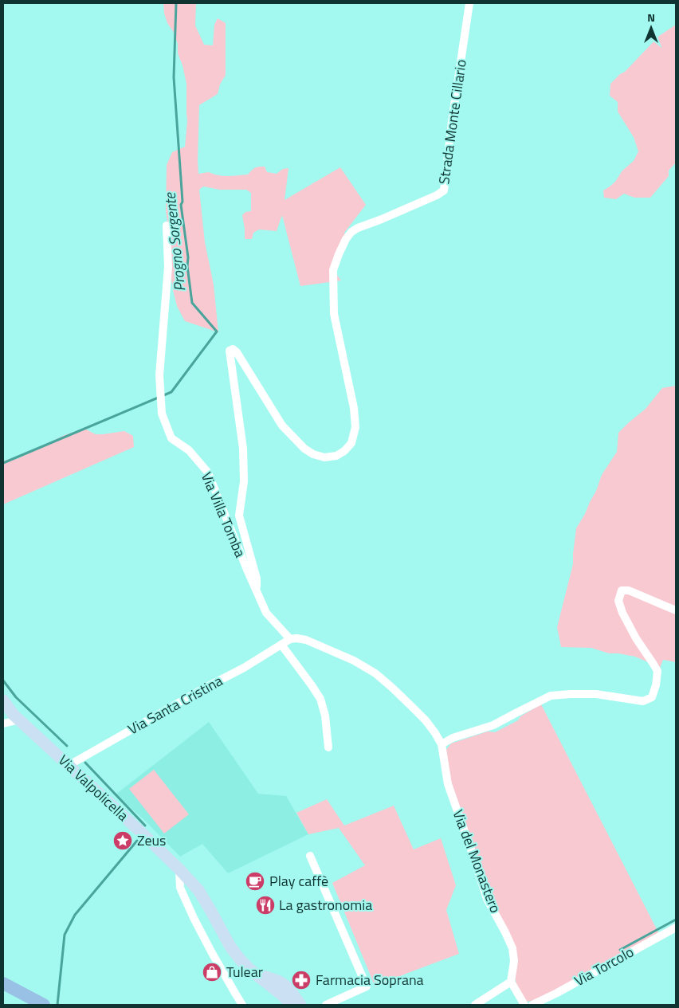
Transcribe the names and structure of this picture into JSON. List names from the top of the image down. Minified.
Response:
{"streets":{"main road":["Via Valpolicella"],"street":["Strada Monte Cillario","Via Villa Tomba","Via Santa Cristina","Via del Monastero","Via Torcolo"]},"crossings":[["Strada Monte Cillario","Via Villa Tomba"],["Via Villa Tomba","Via Santa Cristina"],["Via Villa Tomba","Via del Monastero"],["Via Santa Cristina","Via Valpolicella"],["Via Santa Cristina","Via del Monastero"]],"water":["Progno Sorgente"],"places":{"place":["Zeus"],"cafe":["Play caffè"],"restaurant":["La gastronomia"],"shop":["Tulear"],"pharmacy":["Farmacia Soprana"]},"north":"top"}
